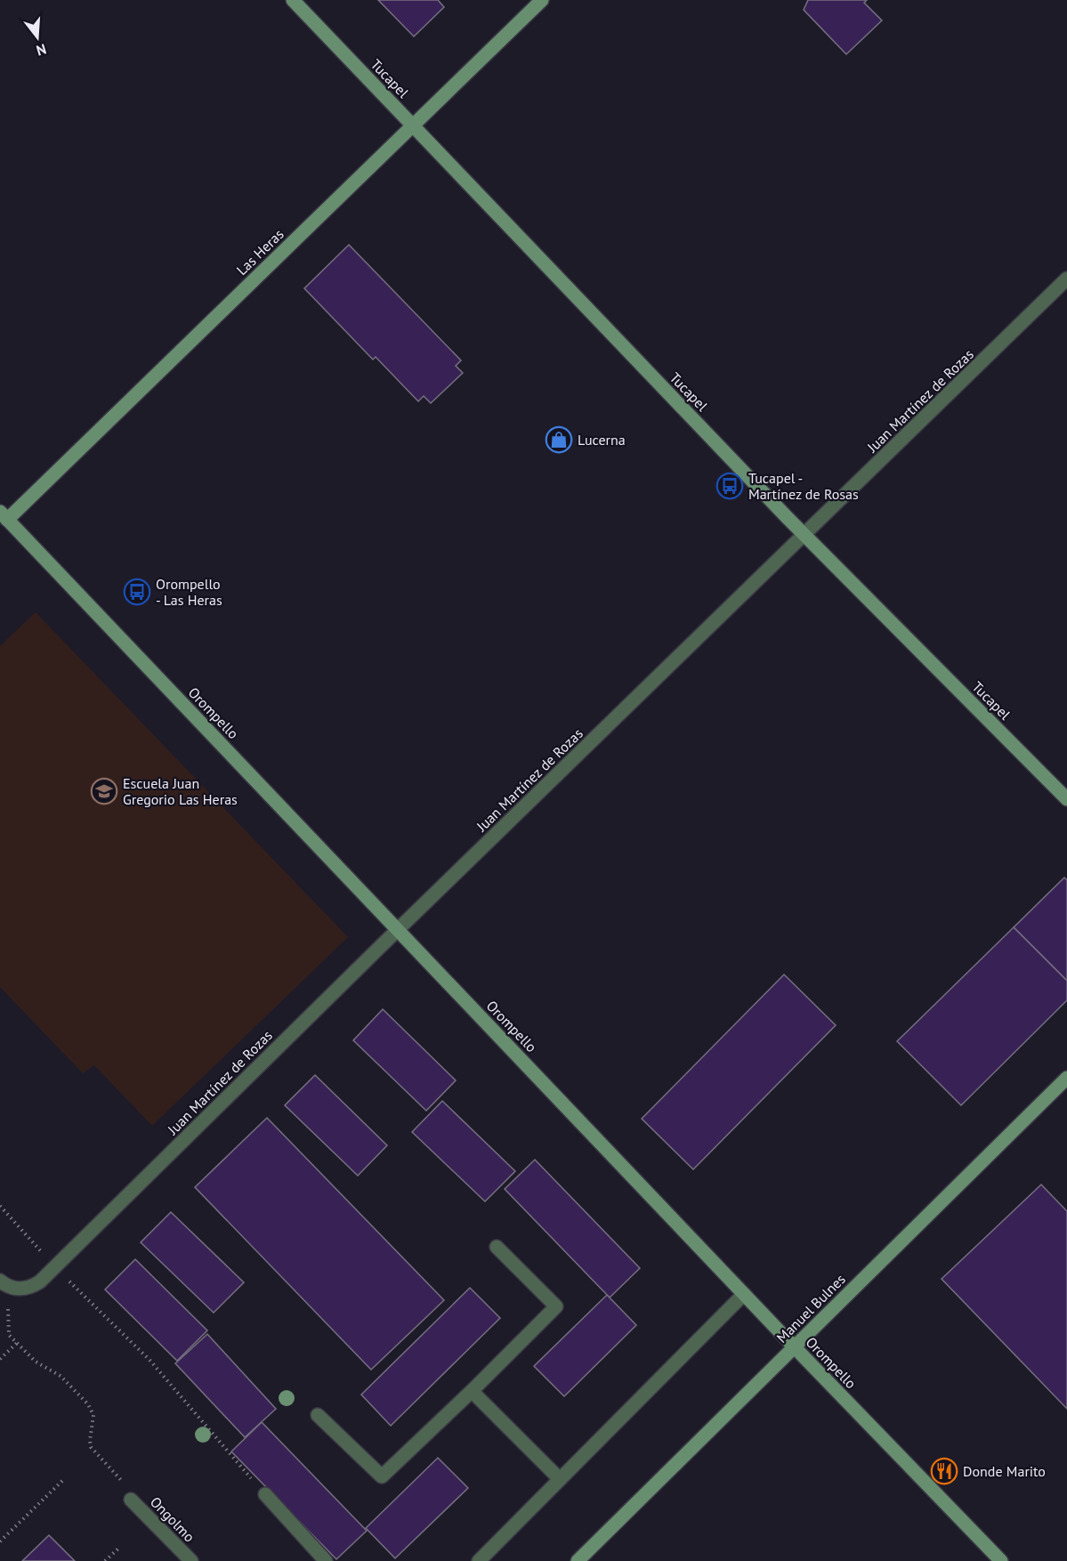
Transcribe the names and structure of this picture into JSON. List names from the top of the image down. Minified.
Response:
{"streets":{"street":["Tucapel","Las Heras","Juan Martínez de Rozas","Orompello","Manuel Bulnes","Ongolmo"]},"crossings":[["Tucapel","Las Heras"],["Tucapel","Juan Martínez de Rozas"],["Las Heras","Orompello"],["Juan Martínez de Rozas","Orompello"],["Orompello","Manuel Bulnes"]],"places":{"shop":["Lucerna"],"bus stop":["Tucapel - Martínez de Rosas","Orompello - Las Heras"],"school or university":["Escuela Juan Gregorio Las Heras"],"restaurant":["Donde Marito"]},"north":"bottom"}
